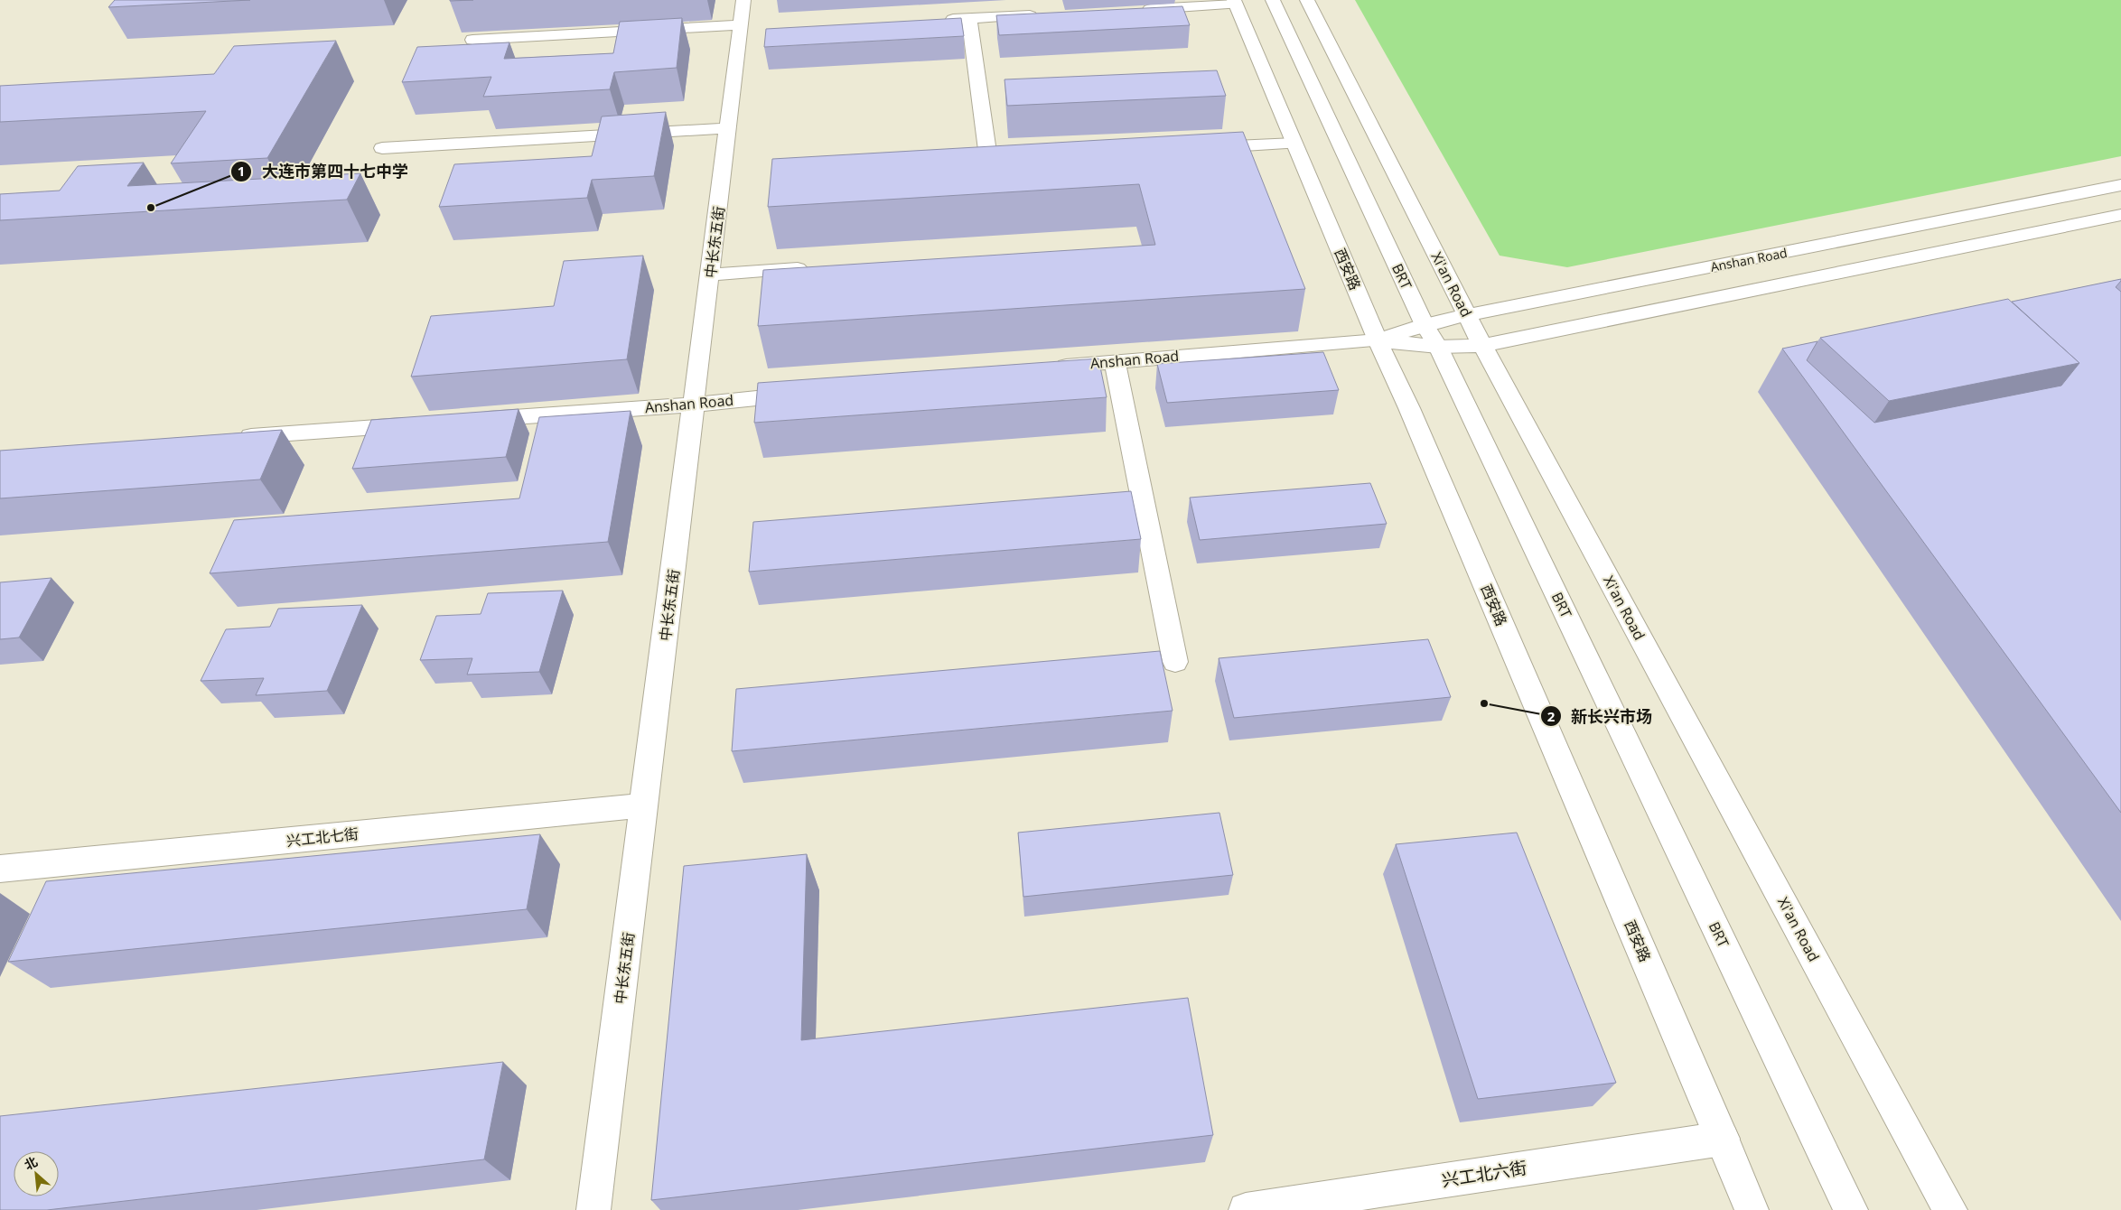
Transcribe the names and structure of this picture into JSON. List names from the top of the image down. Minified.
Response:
{"streets":{"street":["中长东五街","Anshan Road","西安路","BRT","Xi'an Road","兴工北七街","兴工北六街"]},"crossings":[["中长东五街","Anshan Road"],["中长东五街","兴工北七街"],["Anshan Road","西安路"],["Anshan Road","BRT"],["Anshan Road","Xi'an Road"],["西安路","兴工北六街"]],"places":["大连市第四十七中学","新长兴市场"],"north":"top left"}
